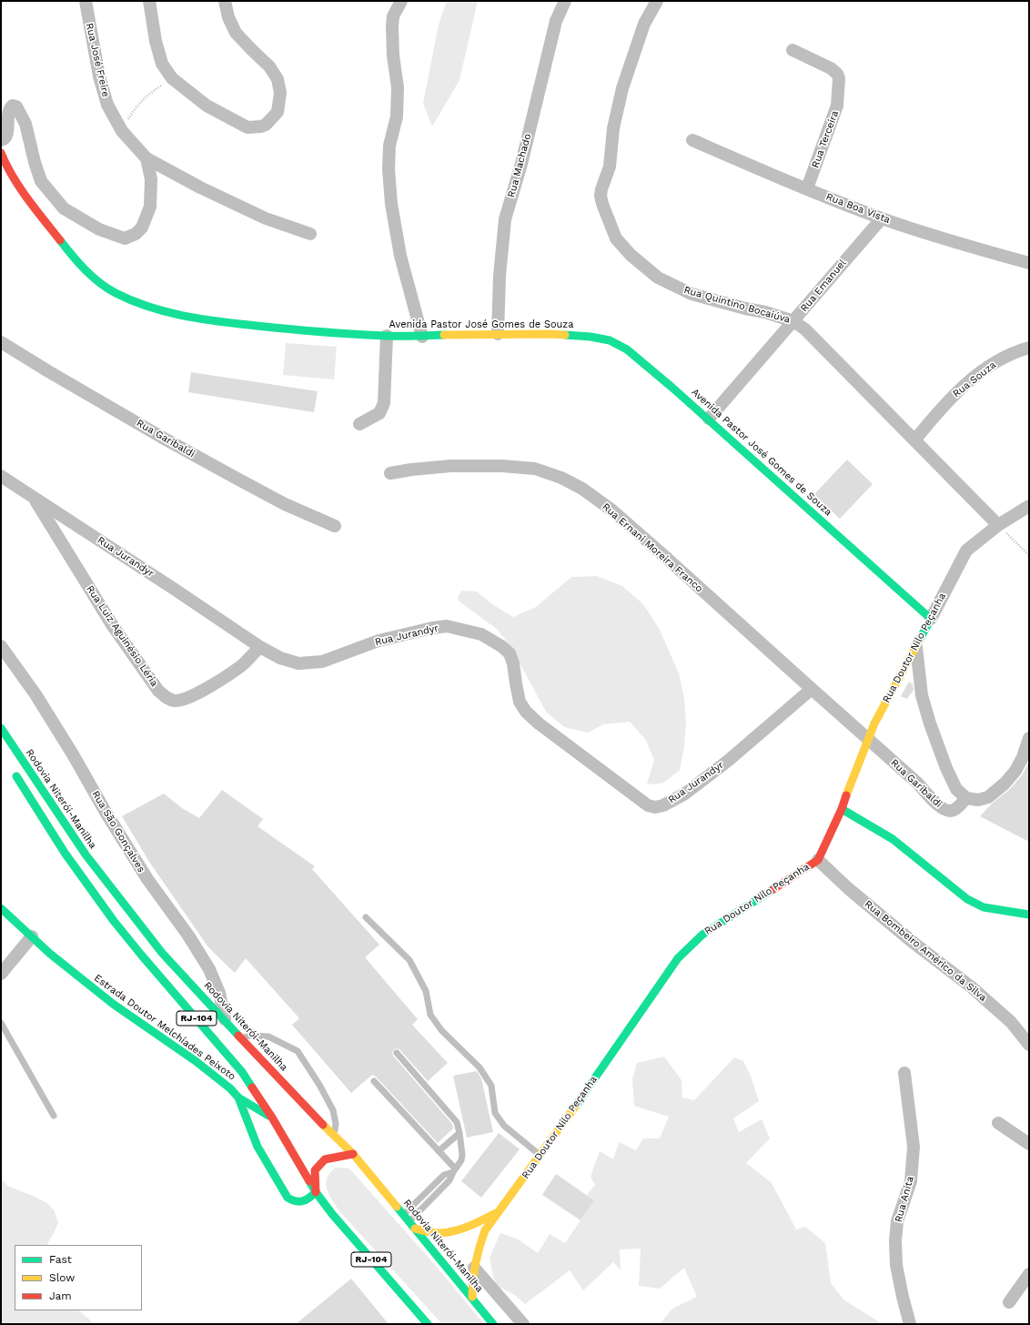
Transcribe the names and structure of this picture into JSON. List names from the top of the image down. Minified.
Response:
{"streets":{"main road":["Avenida Pastor José Gomes de Souza","Rua Doutor Nilo Peçanha","Rodovia Niterói-Manilha","RJ-104","Estrada Doutor Melchíades Peixoto"],"street":["Rua José Freire","Rua Terceira","Rua Machado","Rua Boa Vista","Rua Emanuel","Rua Quintino Bocaiúva","Rua Souza","Rua Garibaldi","Rua Ernani Moreira Franco","Rua Jurandyr","Rua Luiz Aguinésio Léria","Rua São Gonçalves","Rua Bombeiro Américo da Silva","Rua Anita"]},"crossings":[["Rua Terceira","Rua Boa Vista"],["Rua Machado","Avenida Pastor José Gomes de Souza"],["Rua Boa Vista","Rua Emanuel"],["Rua Emanuel","Rua Quintino Bocaiúva"],["Rua Emanuel","Avenida Pastor José Gomes de Souza"],["Rua Quintino Bocaiúva","Rua Souza"],["Rua Quintino Bocaiúva","Rua Doutor Nilo Peçanha"],["Avenida Pastor José Gomes de Souza","Rua Doutor Nilo Peçanha"],["Rua Garibaldi","Rua Ernani Moreira Franco"],["Rua Garibaldi","Rua Doutor Nilo Peçanha"],["Rua Ernani Moreira Franco","Rua Jurandyr"],["Rua Ernani Moreira Franco","Rua Doutor Nilo Peçanha"],["Rua Jurandyr","Rua Luiz Aguinésio Léria"],["Rua Doutor Nilo Peçanha","Rodovia Niterói-Manilha"],["Rua Doutor Nilo Peçanha","Rua Bombeiro Américo da Silva"],["Rodovia Niterói-Manilha","Rua São Gonçalves"],["RJ-104","Estrada Doutor Melchíades Peixoto"]],"legend":["Fast","Slow","Jam"]}
